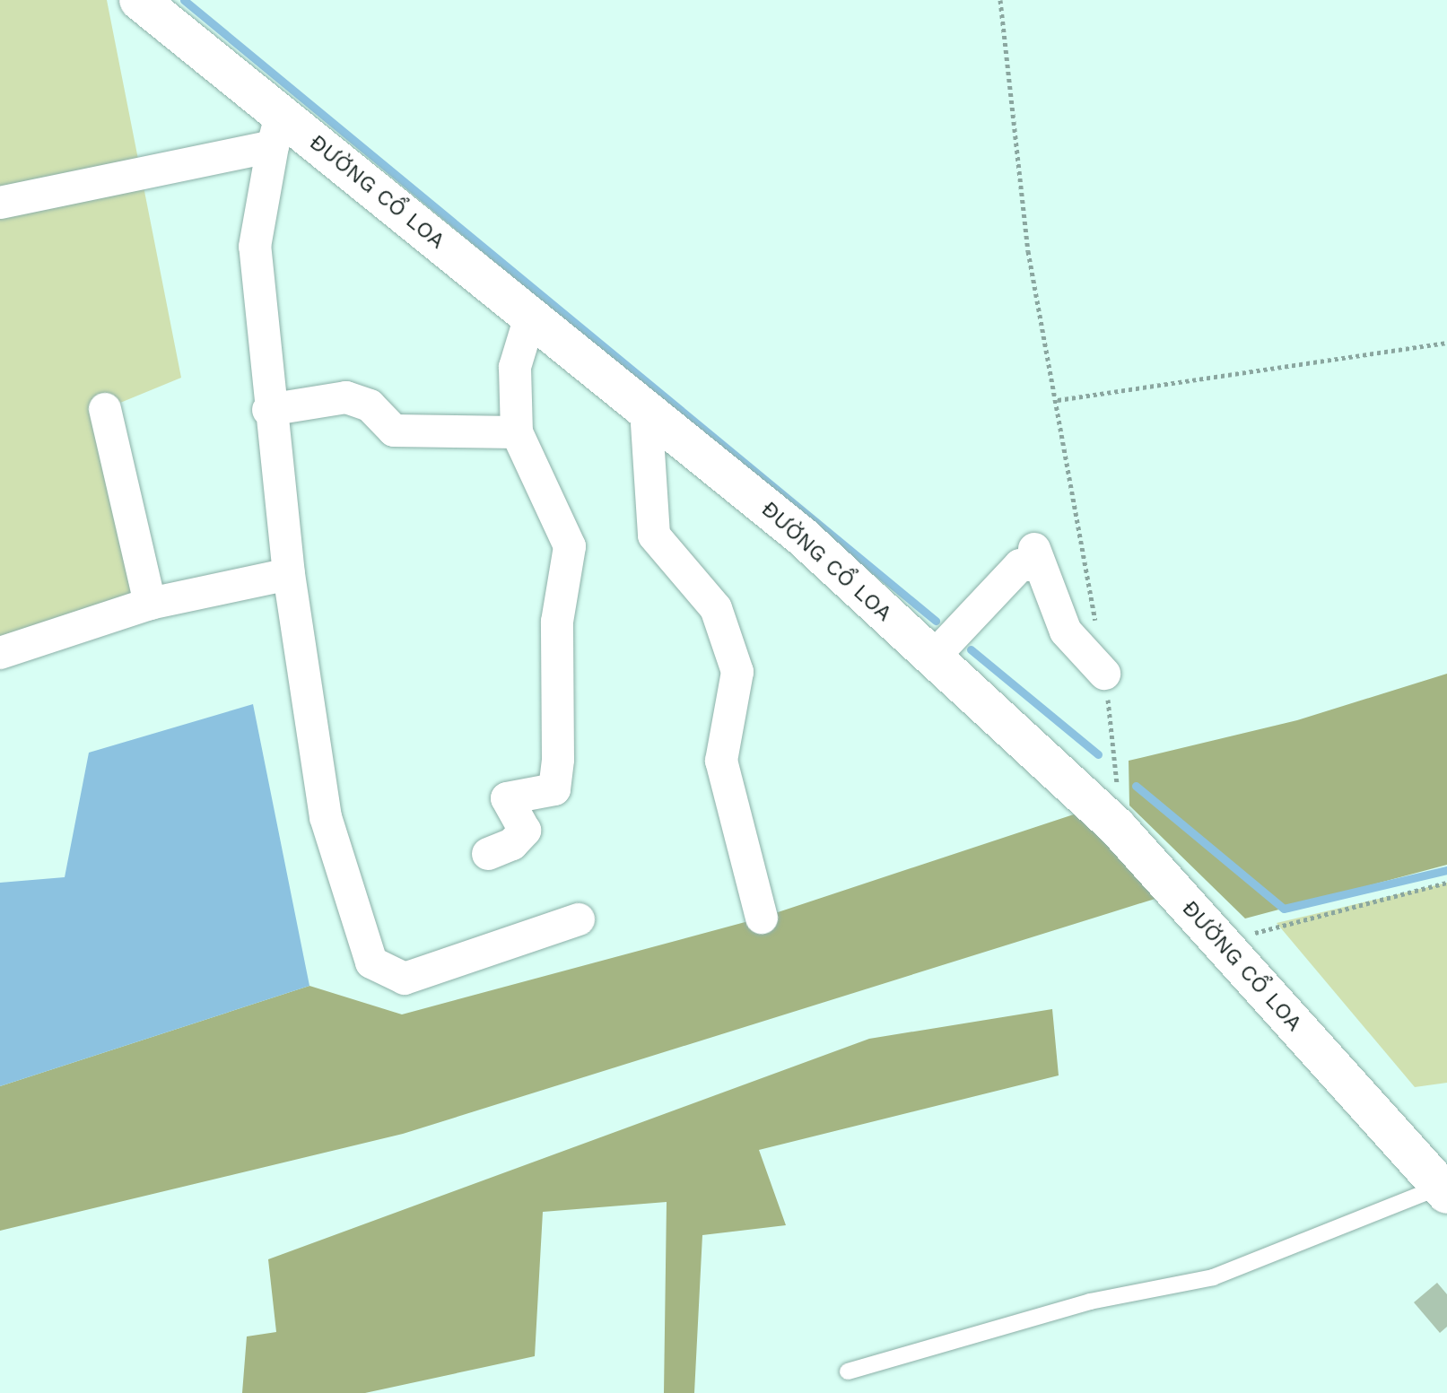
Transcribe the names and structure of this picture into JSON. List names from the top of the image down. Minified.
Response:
{"streets":{"street":["ĐƯỜNG CỔ LOA"]}}
